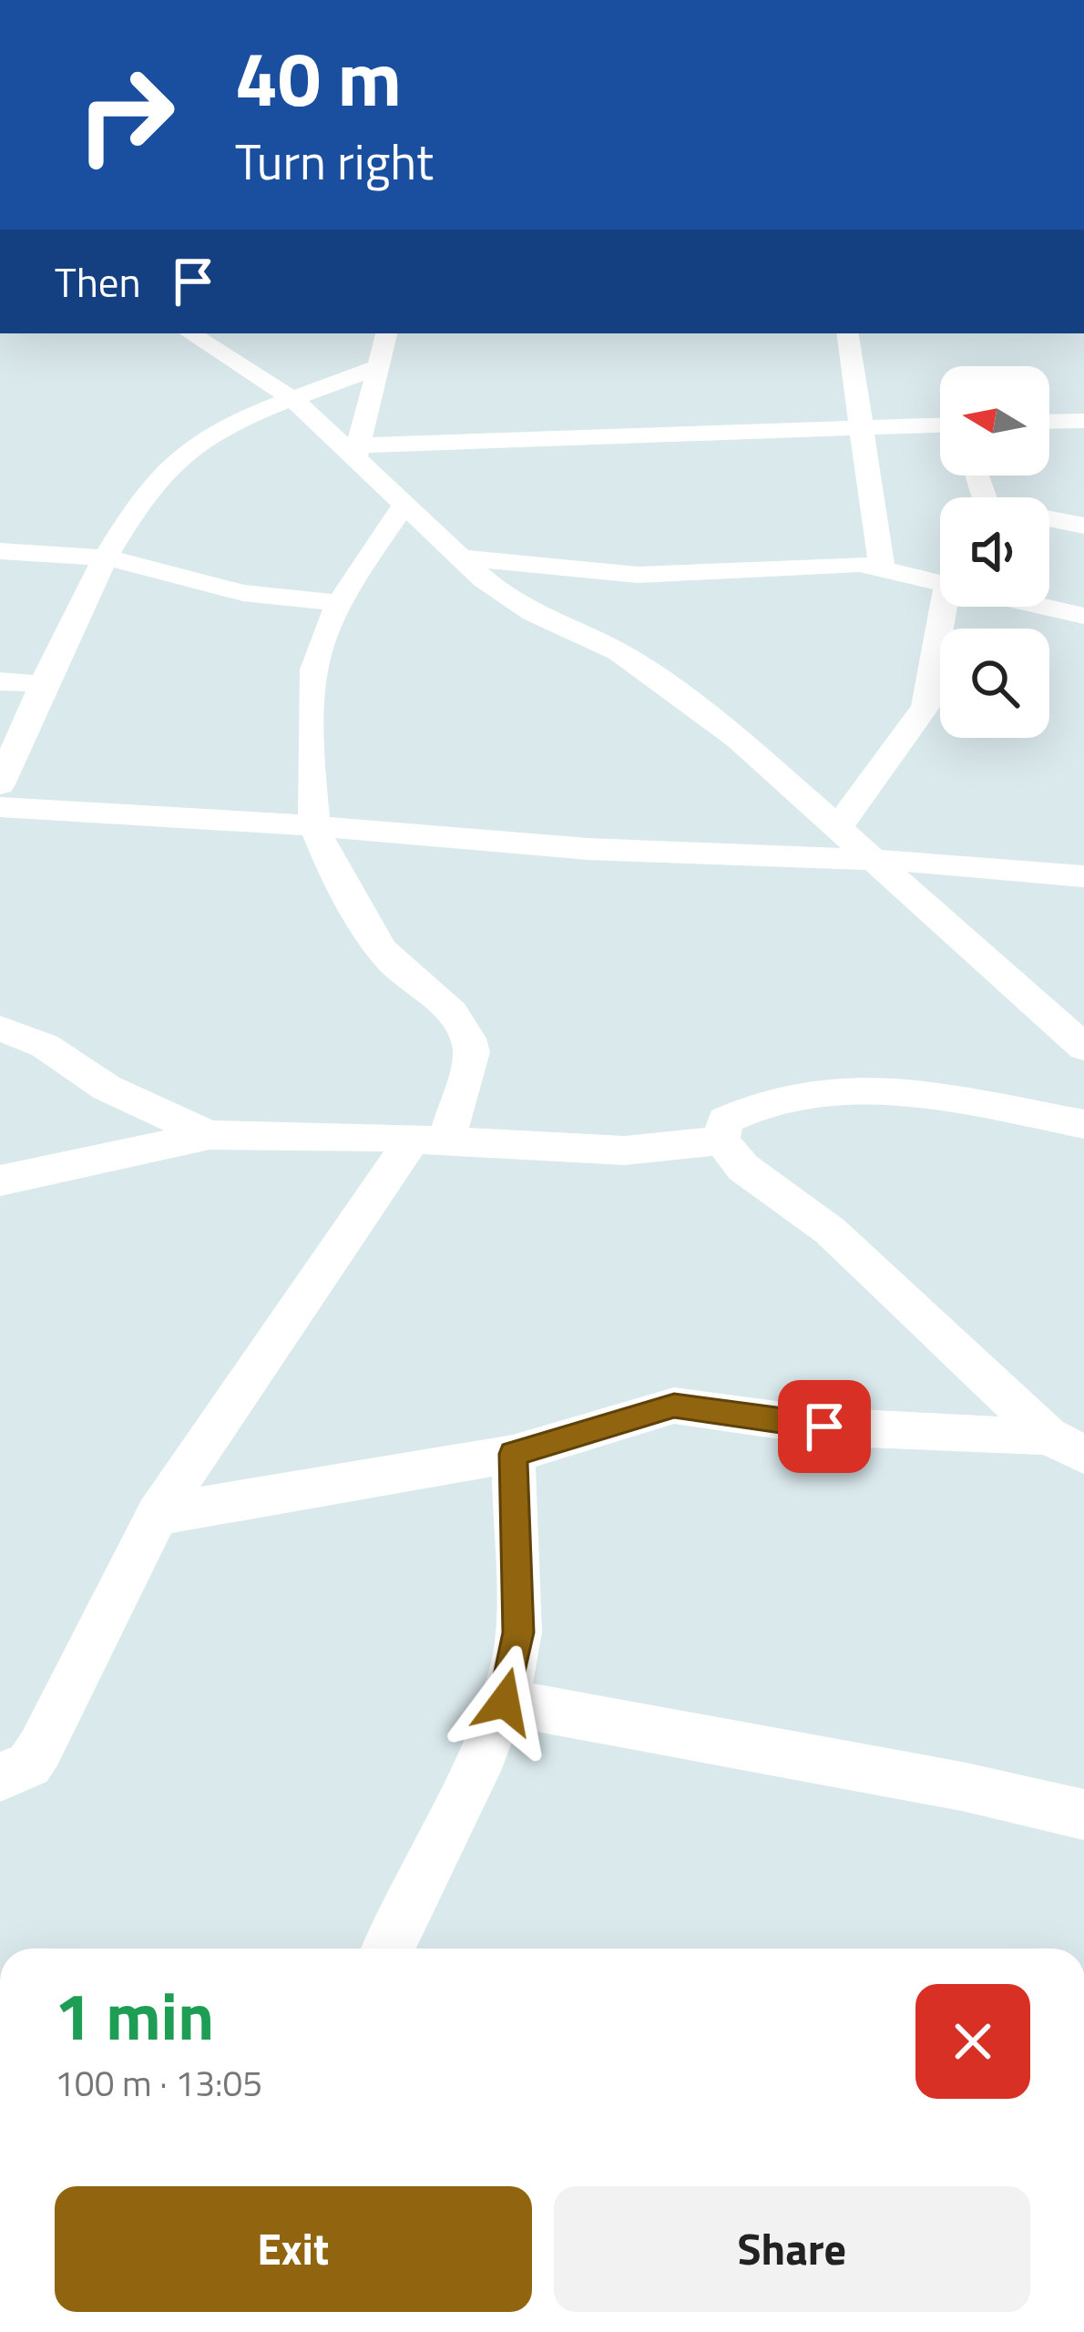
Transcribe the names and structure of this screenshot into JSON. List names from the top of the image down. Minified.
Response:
{"north":"left","page":{"turn":["40 m","Turn right"],"then":"Then","heading":["1 min","100 m · 13:05"],"buttons":["Exit","Share"]}}
